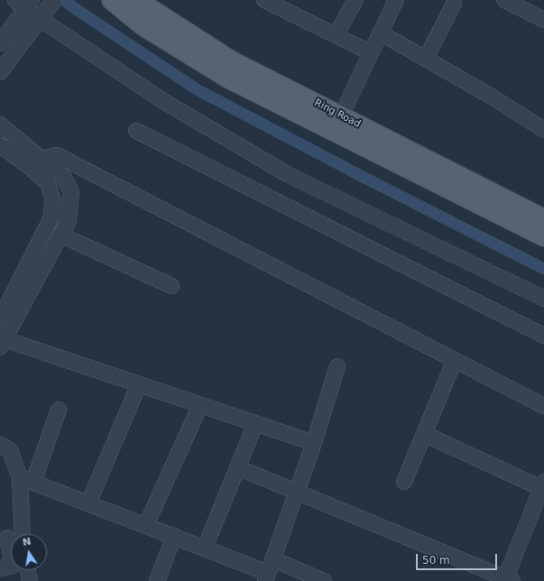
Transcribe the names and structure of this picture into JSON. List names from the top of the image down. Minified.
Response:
{"streets":{"main road":["Ring Road"]},"scale_bar":"50 m","north":"top"}
